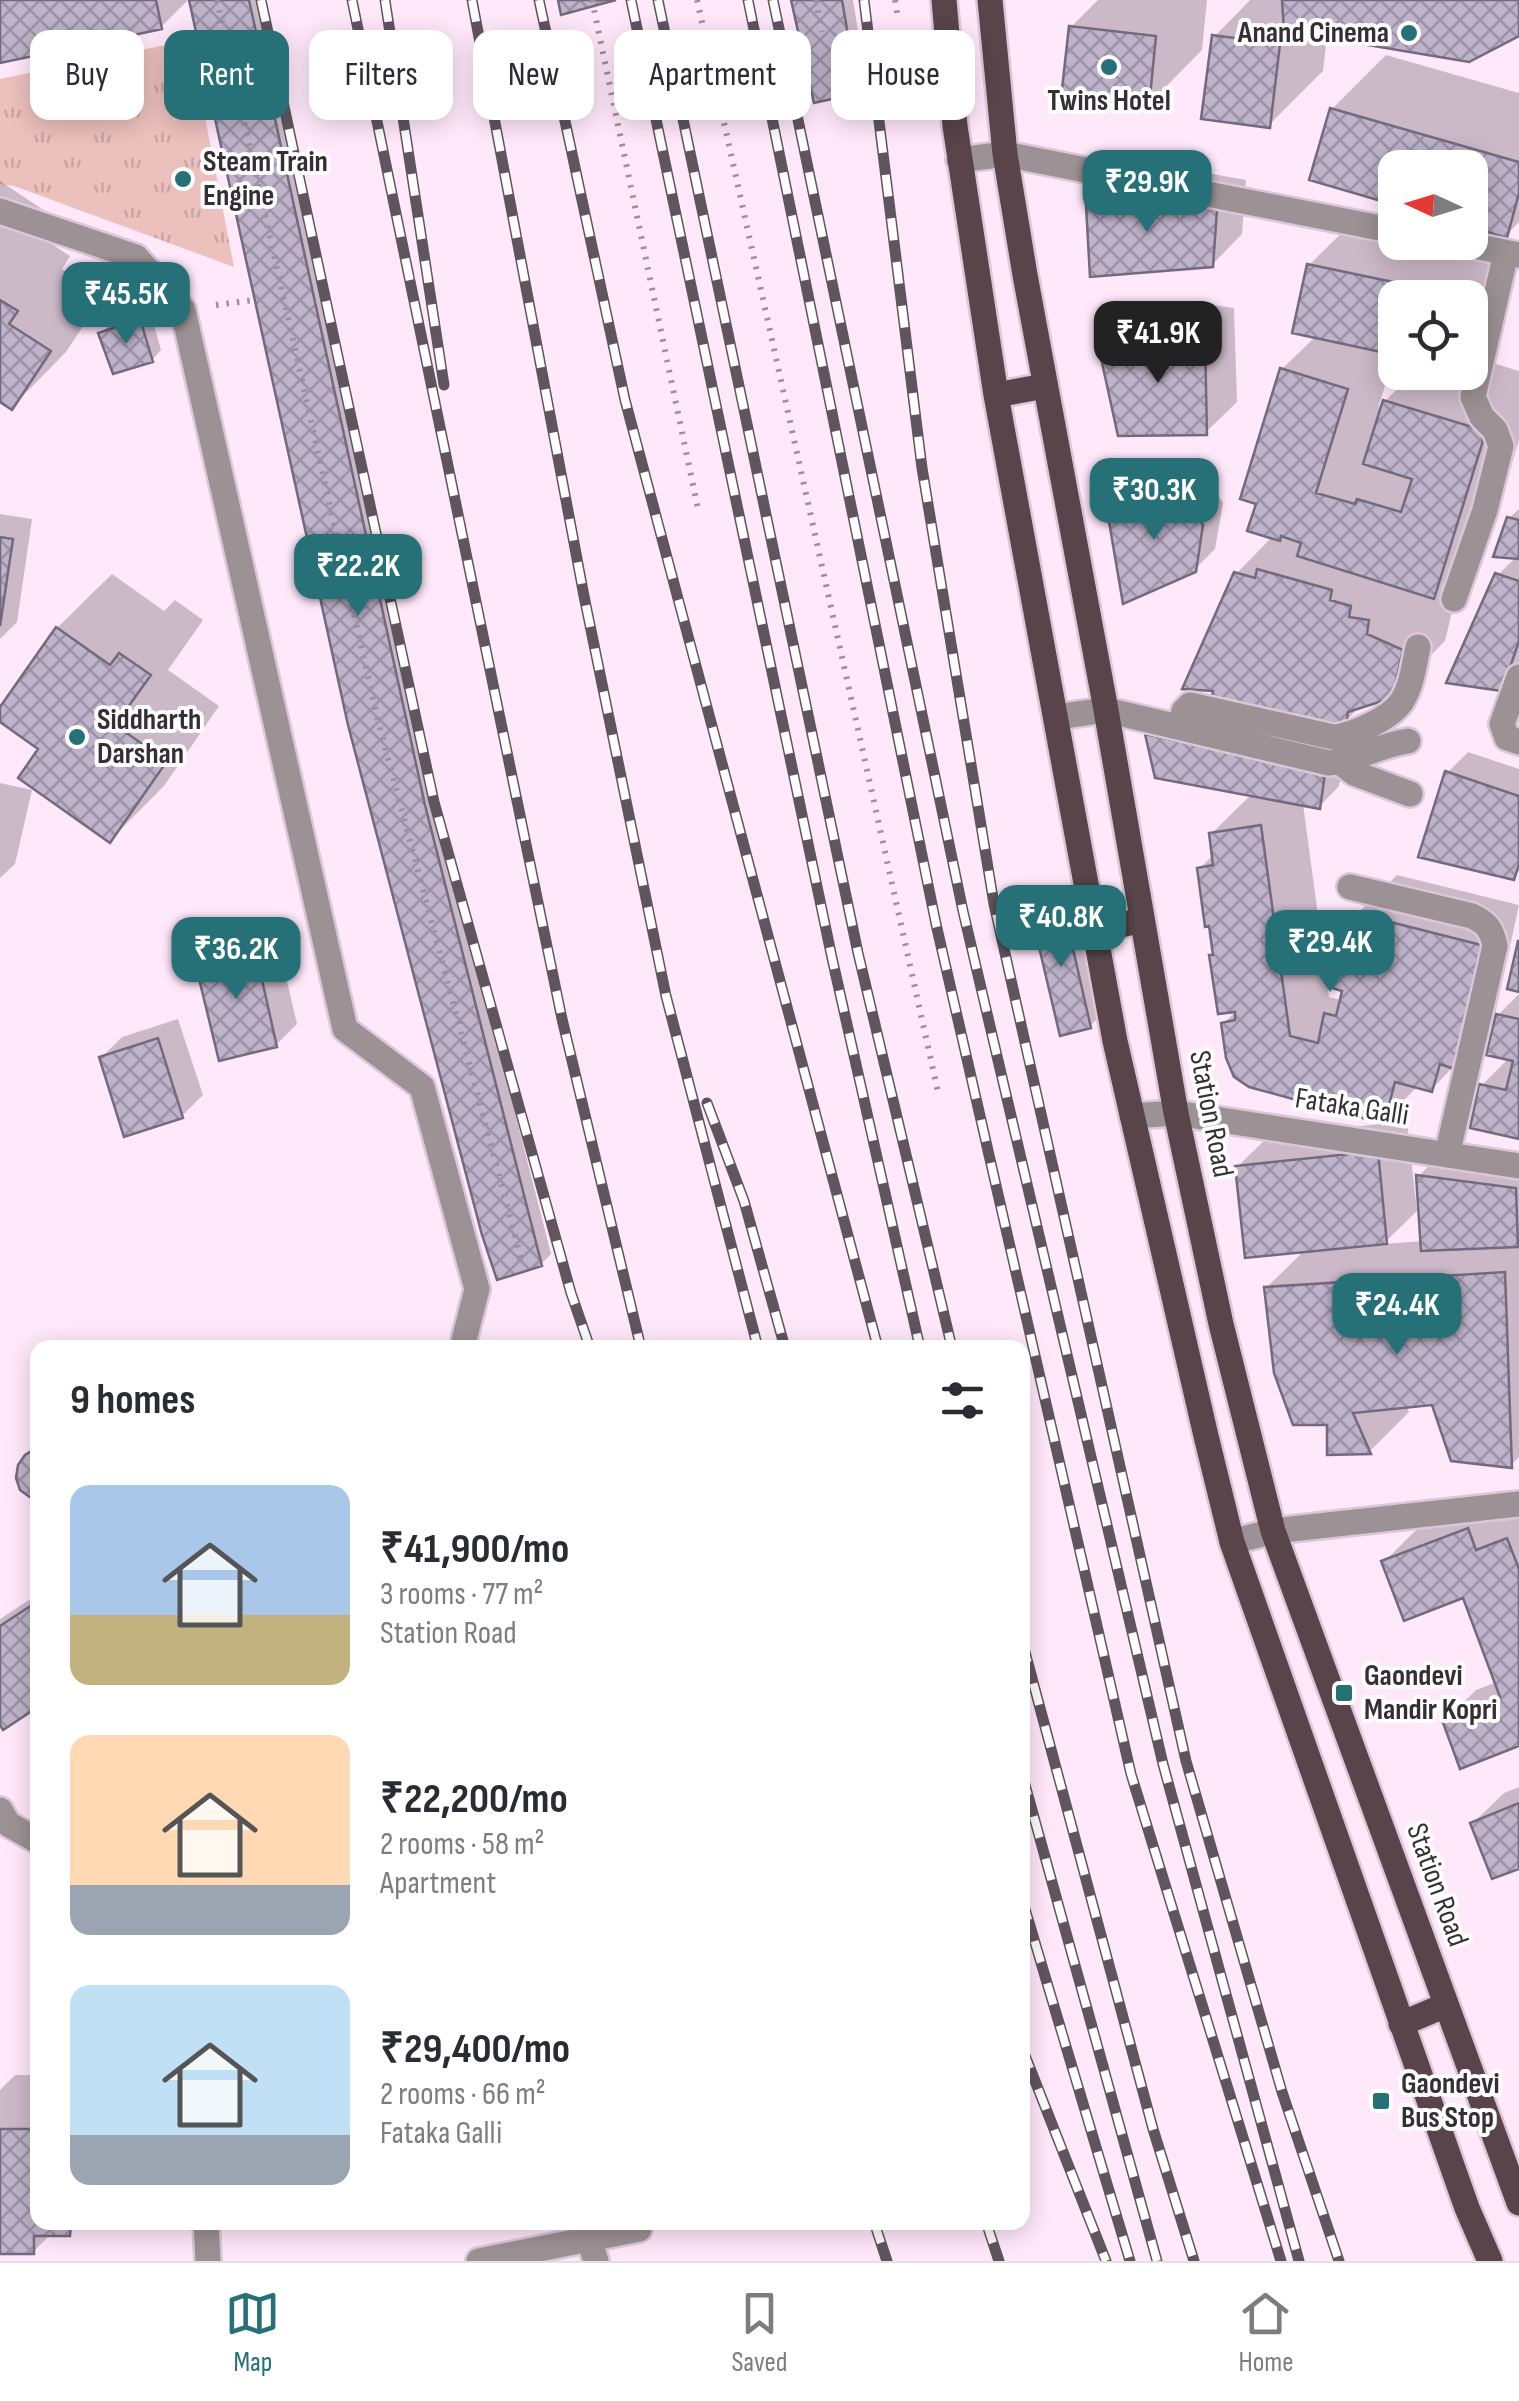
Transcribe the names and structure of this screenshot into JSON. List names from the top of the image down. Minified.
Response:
{"streets":{"main road":["Station Road"],"street":["Fataka Galli"]},"crossings":[["Fataka Galli","Station Road"]],"places":{"other":["Anand Cinema","Twins Hotel","Steam Train Engine","Siddharth Darshan"],"transit":["Gaondevi Mandir Kopri","Gaondevi Bus Stop"]},"north":"left","page":{"chip":["Buy","Rent","Filters","New","Apartment","House"],"price":["₹29.9K","₹45.5K","₹41.9K","₹30.3K","₹22.2K","₹40.8K","₹29.4K","₹36.2K","₹24.4K"],"heading":"9 homes","list":[{"name":"₹41,900/mo","note":"3 rooms · 77 m² · Station Road"},{"name":"₹22,200/mo","note":"2 rooms · 58 m² · Apartment"},{"name":"₹29,400/mo","note":"2 rooms · 66 m² · Fataka Galli"}],"tabs":["Map","Saved","Home"]}}
